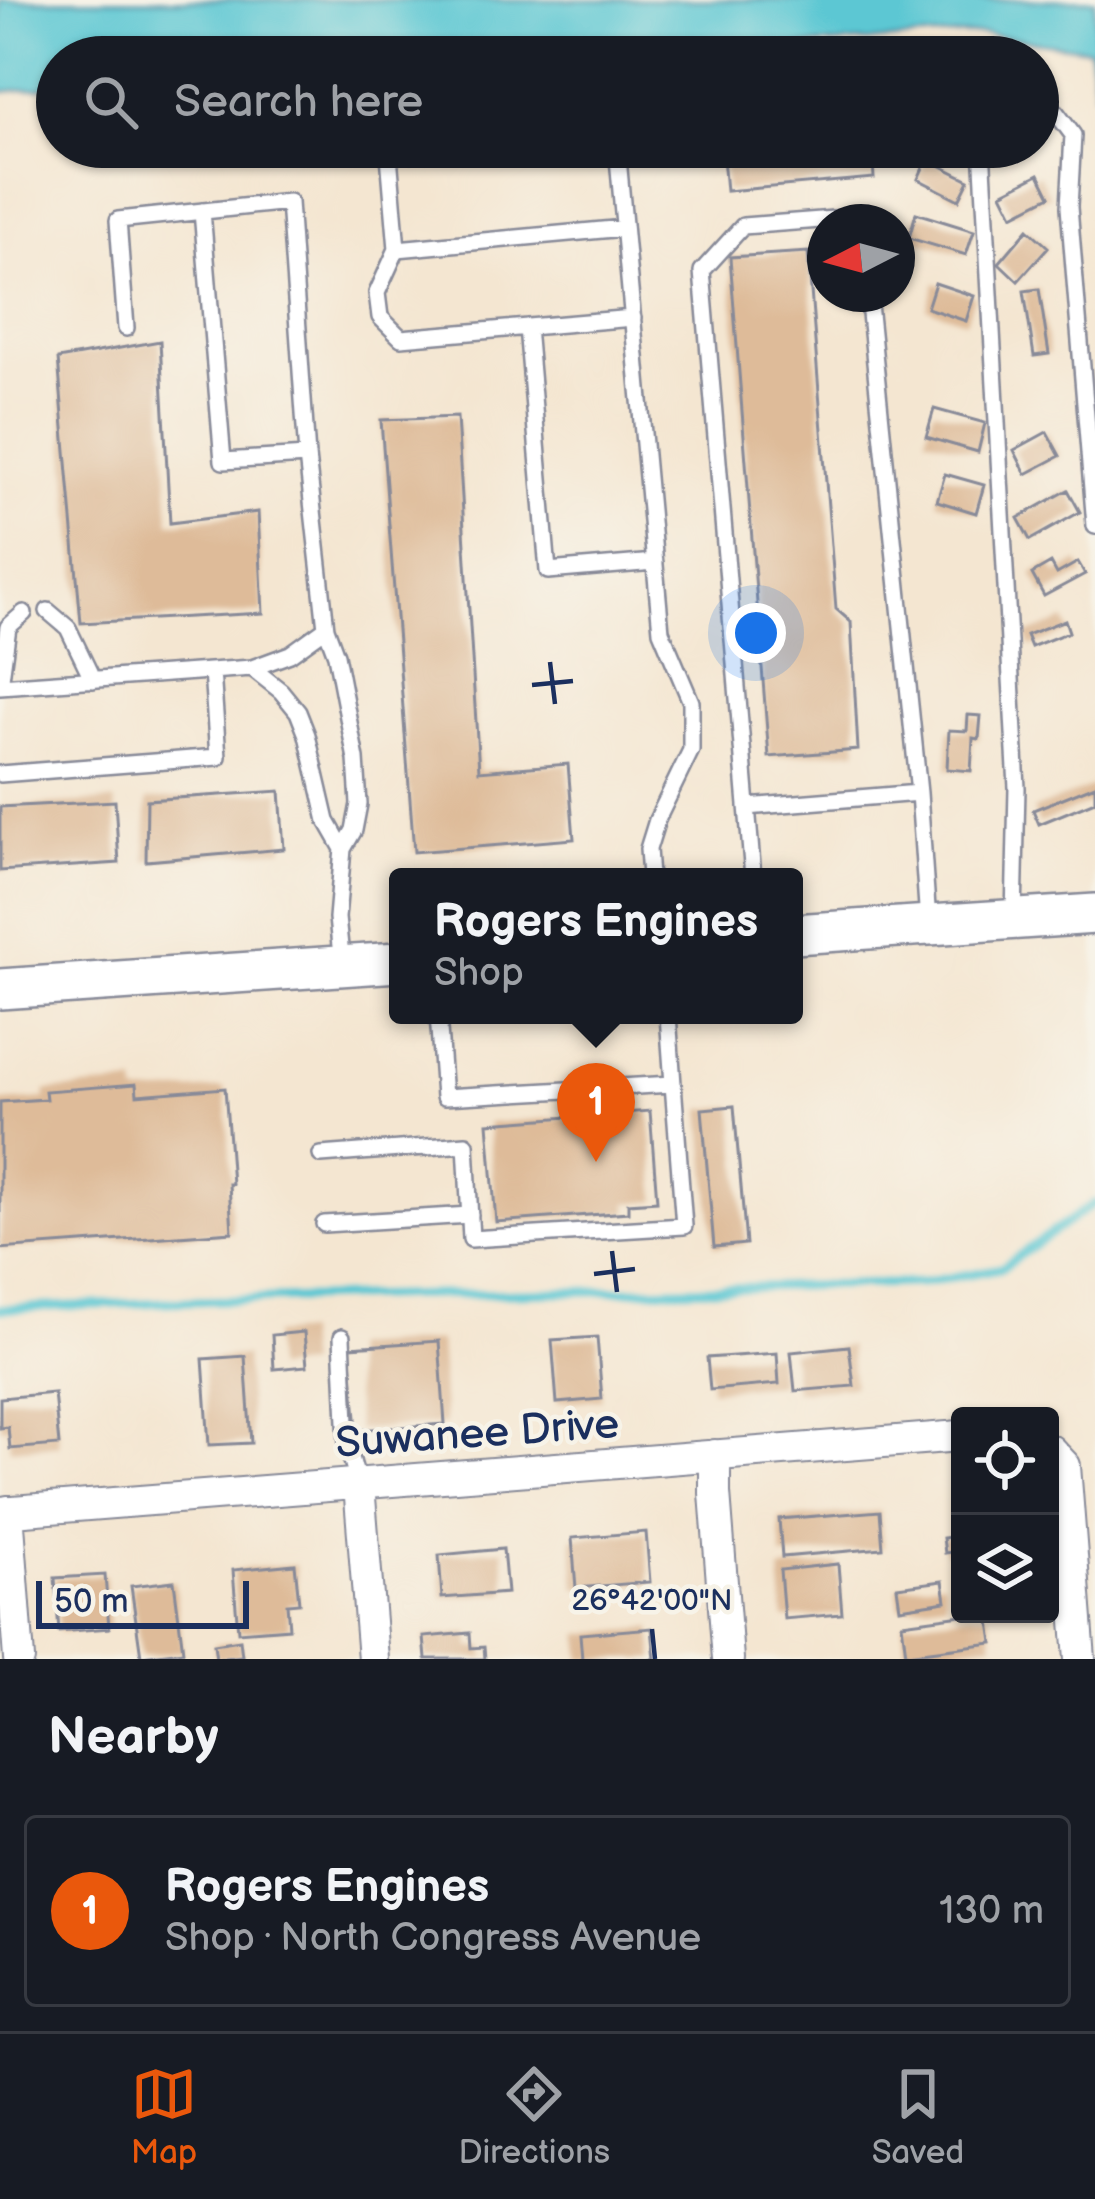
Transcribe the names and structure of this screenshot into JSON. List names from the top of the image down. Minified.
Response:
{"streets":{"street":["Suwanee Drive"]},"scale_bar":"50 m","north":"left","page":{"search":"Search here","popup":["Rogers Engines","Shop"],"pins":"1","scale":"50 m","heading":"Nearby","list":[{"mark":"1","name":"Rogers Engines","note":"Shop · North Congress Avenue","value":"130 m"}],"nav":["Map","Directions","Saved"]},"coordinates":["26°42'00\"N"]}
